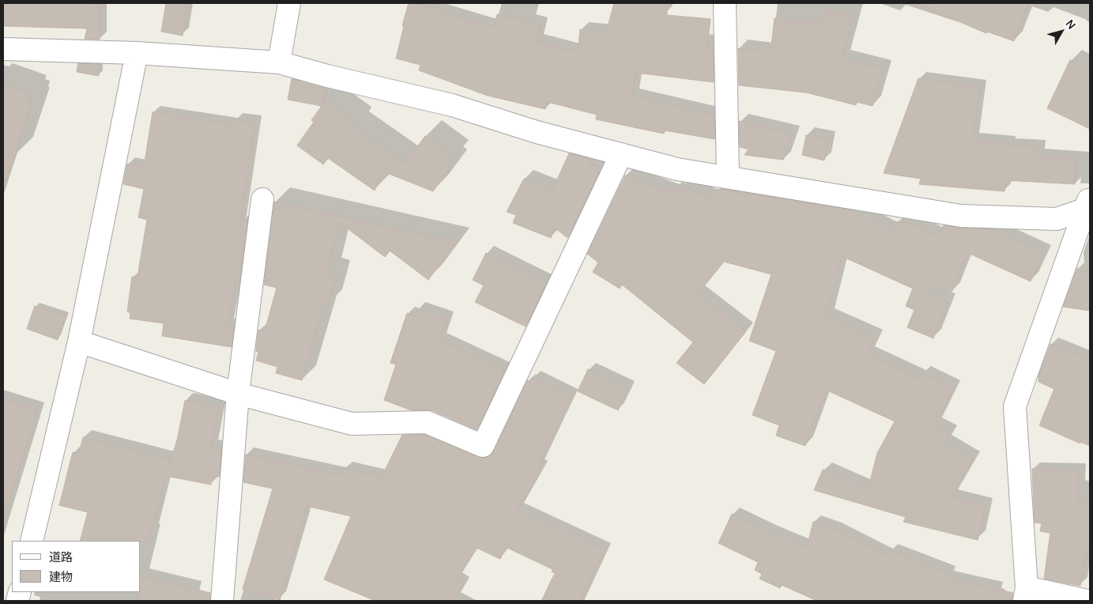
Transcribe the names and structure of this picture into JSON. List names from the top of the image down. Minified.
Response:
{"legend":["道路","建物"],"north":"top right"}
